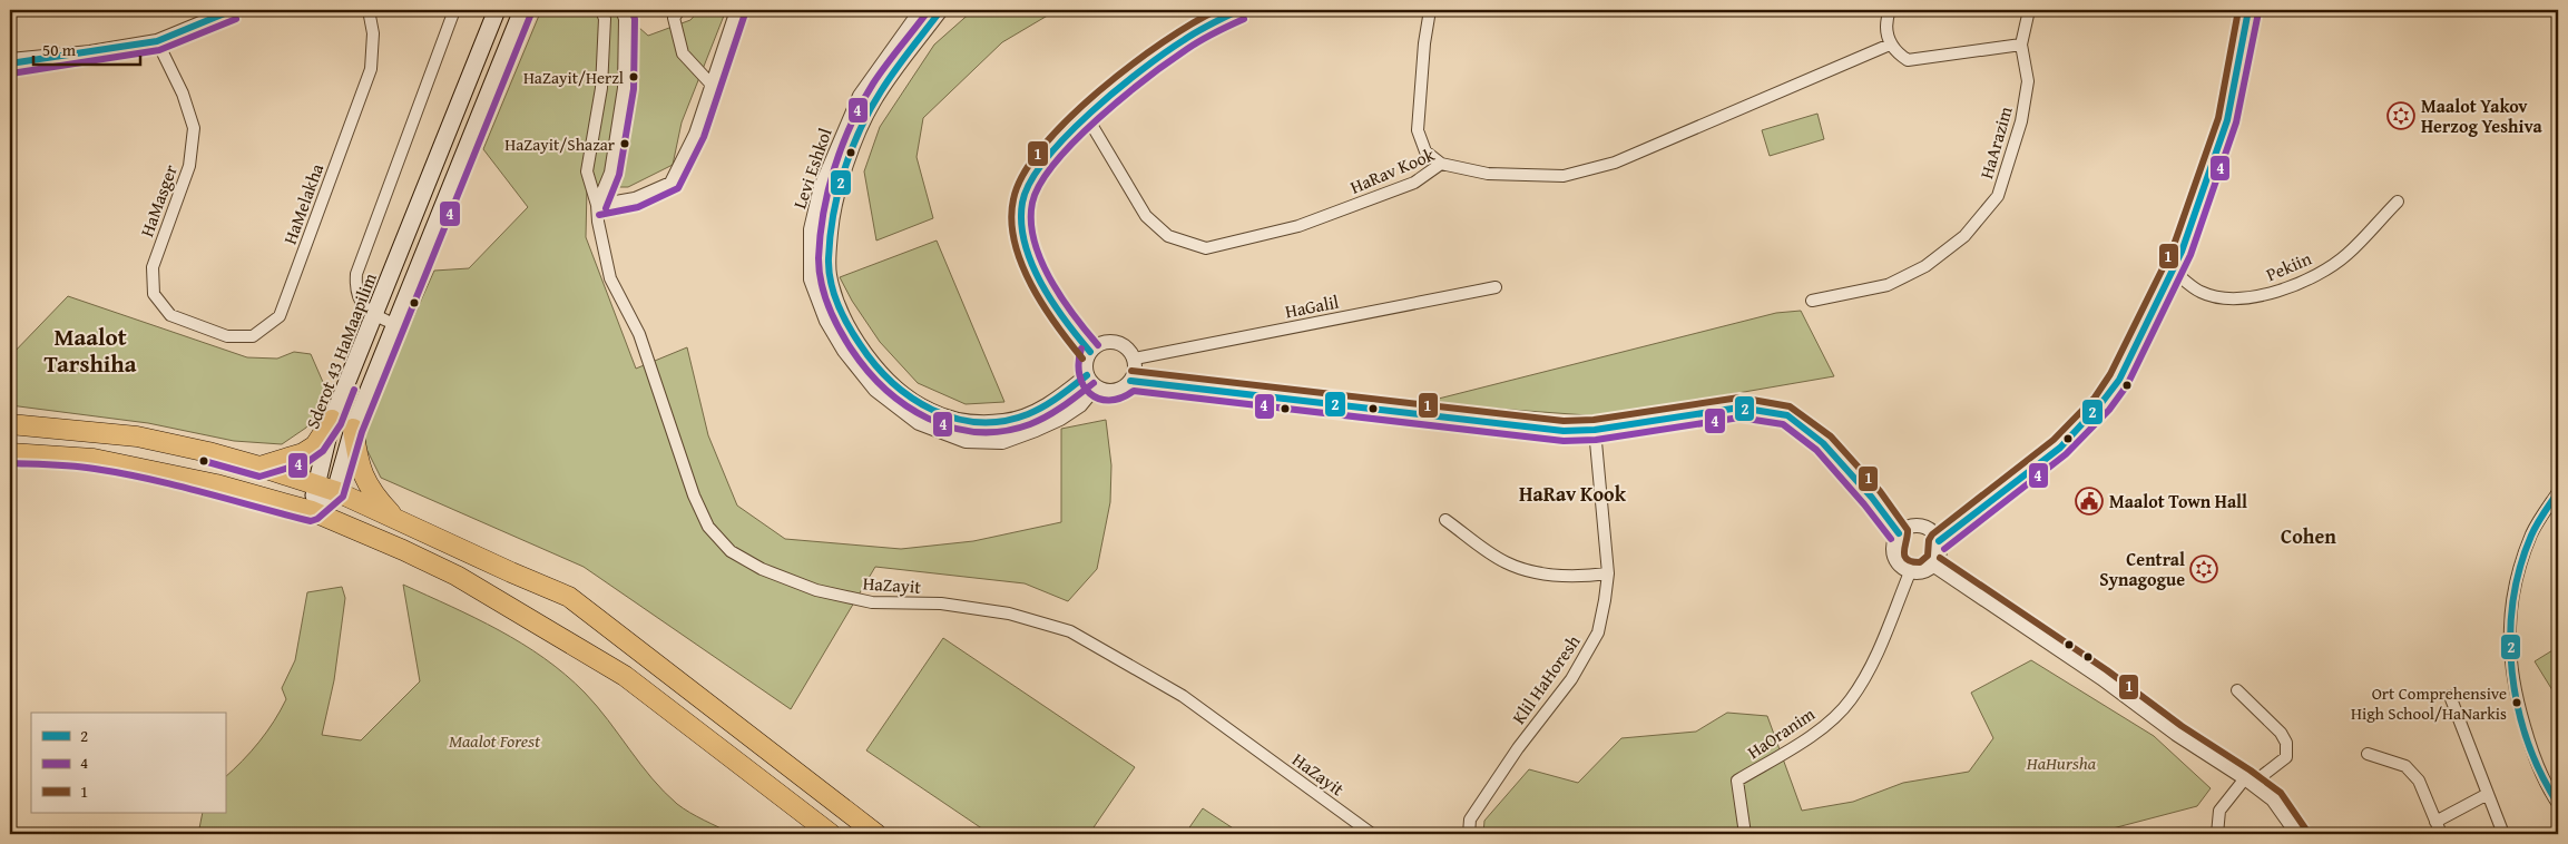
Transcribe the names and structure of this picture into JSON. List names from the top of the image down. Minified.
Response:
{"streets":{"main road":["Sderot 43 HaMaapilim"],"street":["HaArazim","Levi Eshkol","HaRav Kook","HaMasger","HaMelakha","Pekiin","HaGalil","HaZayit","Klil HaHoresh","HaOranim"]},"crossings":[["Levi Eshkol","HaGalil"],["HaMasger","HaMelakha"]],"districts":["Maalot Tarshiha","HaRav Kook","Cohen"],"parks":["Maalot Forest","HaHursha"],"places":{"other":["HaZayit/Herzl","HaZayit/Shazar","Ort Comprehensive High School/HaNarkis"],"synagogue":["Maalot Yakov Herzog Yeshiva","Central Synagogue"],"public building":["Maalot Town Hall"]},"lines":["transit line 2","transit line 4","transit line 1"],"legend":["2","4","1"],"scale_bar":"50 m"}
